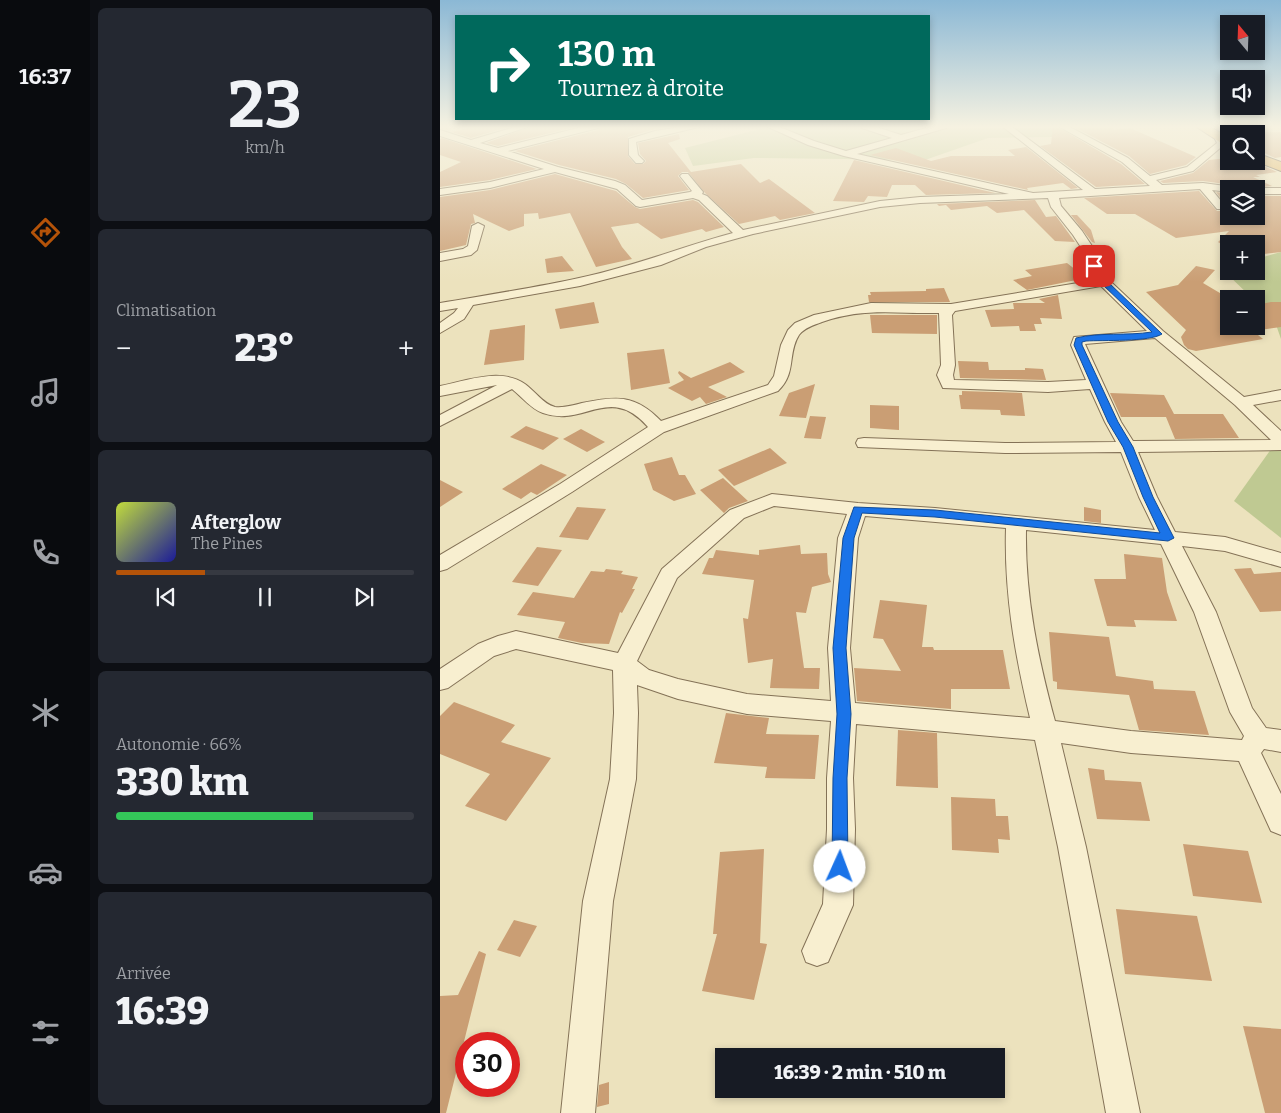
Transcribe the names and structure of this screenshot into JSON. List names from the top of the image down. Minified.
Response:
{"north":"top","page":{"tabs":"16:37","tile":[["23","km/h"],"Climatisation",["Autonomie · 66%","330 km"],["Arrivée","16:39"]],"map_buttons":["+","−"],"turn":["130 m","Tournez à droite"],"heat":["−","23°","+"],"song":["Afterglow","The Pines"],"limit":"30","trip":"16:39 · 2 min · 510 m"}}
